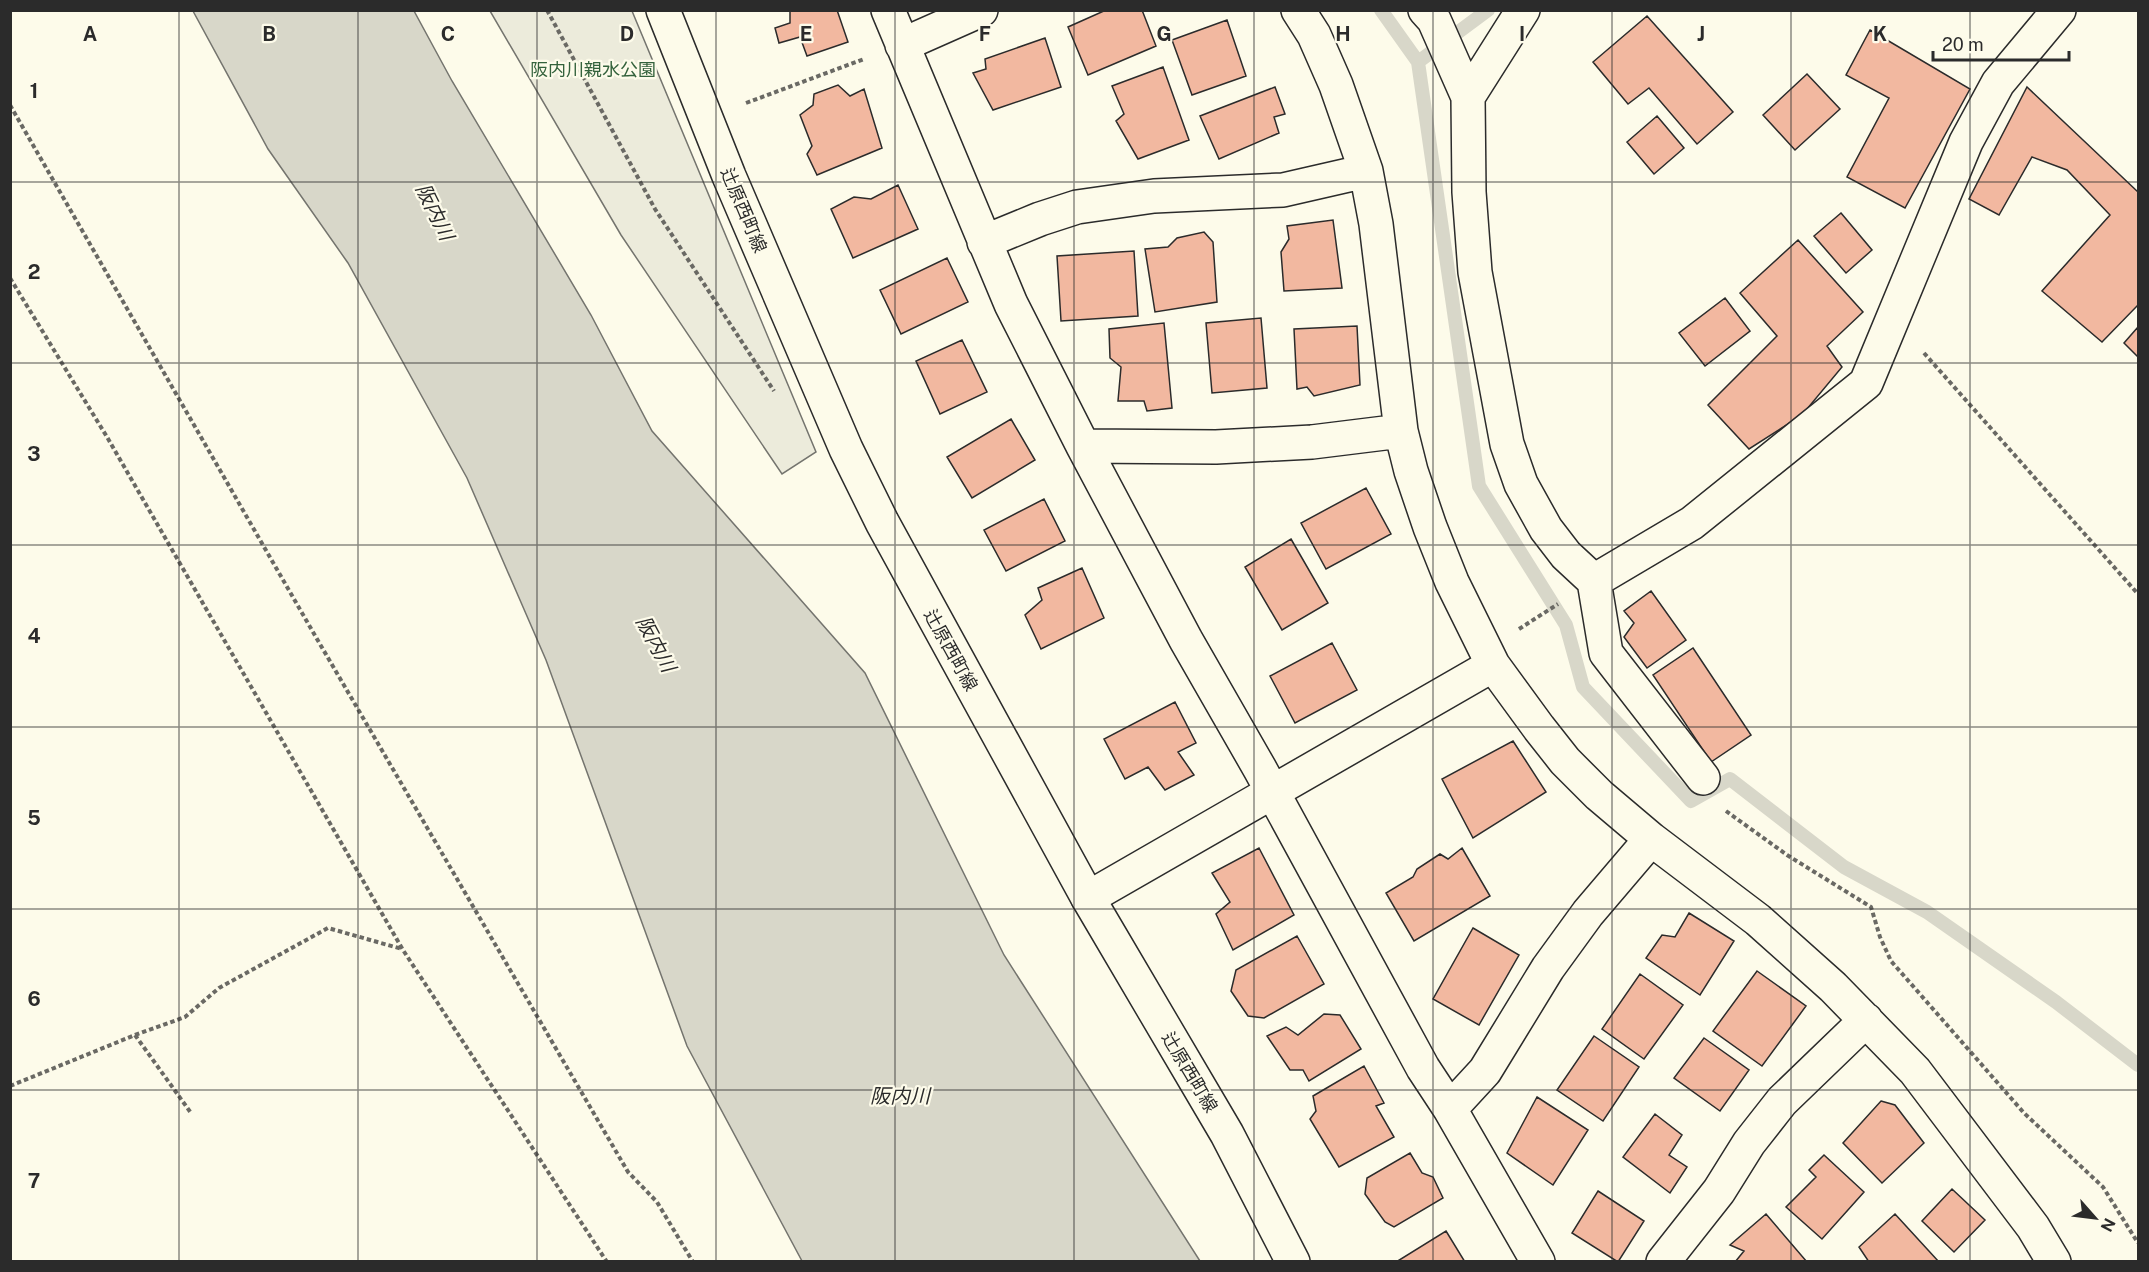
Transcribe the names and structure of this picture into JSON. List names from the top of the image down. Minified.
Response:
{"streets":{"street":["辻原西町線"]},"water":["阪内川"],"parks":["阪内川親水公園"],"scale_bar":"20 m","north":"bottom right","grid":{"columns":["A","B","C","D","E","F","G","H","I","J","K"],"rows":["1","2","3","4","5","6","7"]}}
